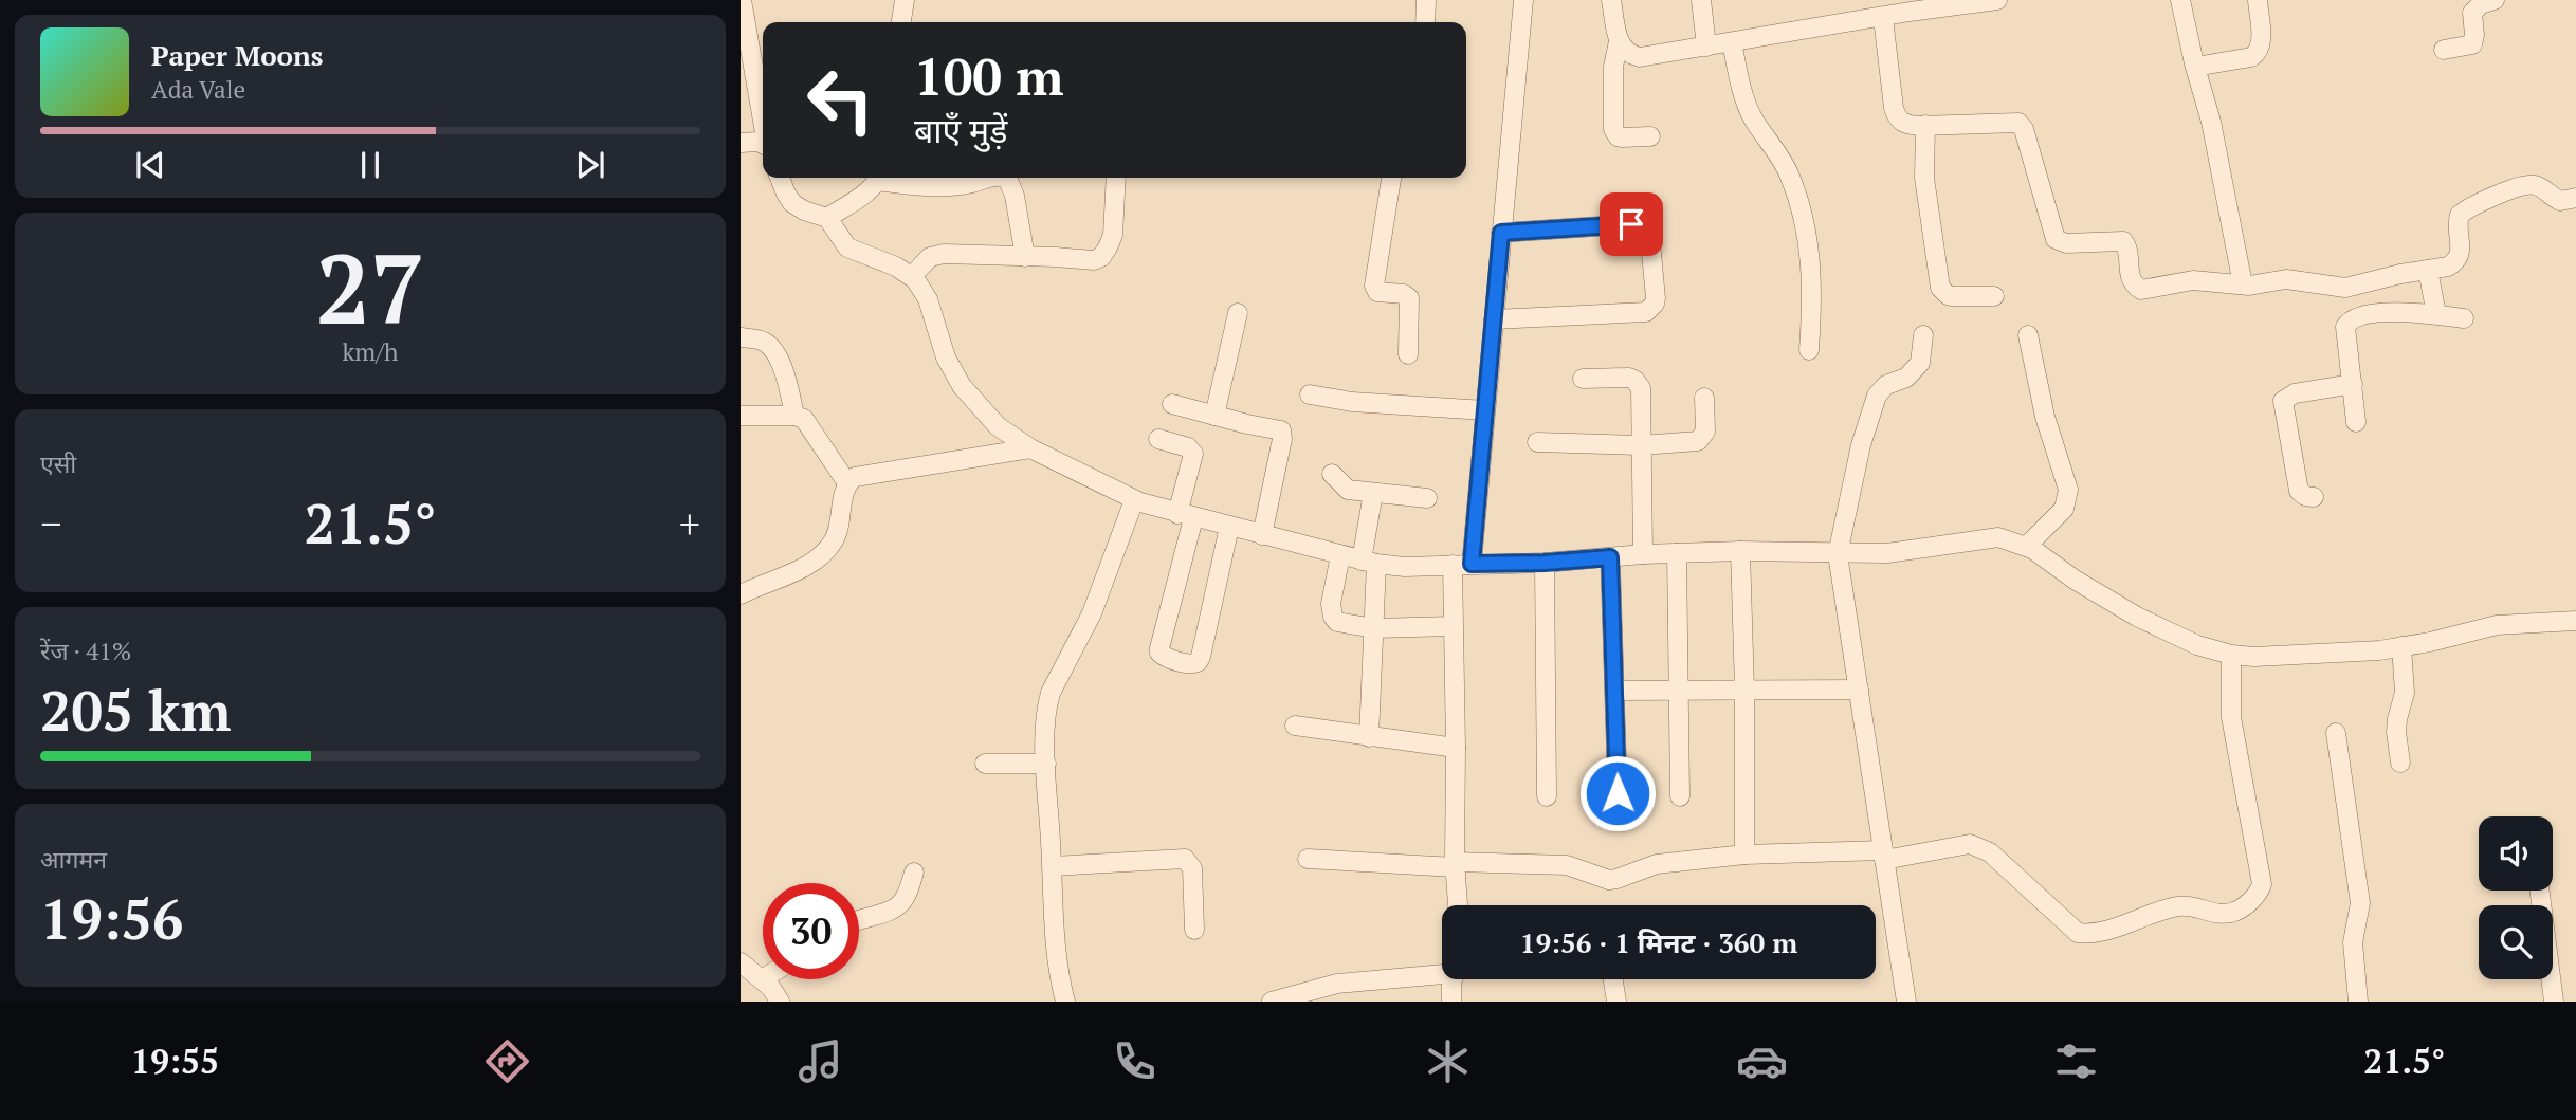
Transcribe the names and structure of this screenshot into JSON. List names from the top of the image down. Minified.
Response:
{"page":{"turn":["100 m","बाएँ मुड़ें"],"song":["Paper Moons","Ada Vale"],"tile":[["27","km/h"],"एसी",["रेंज · 41%","205 km"],["आगमन","19:56"]],"heat":["−","21.5°","+"],"limit":"30","trip":"19:56 · 1 मिनट · 360 m","tabs":["19:55","21.5°"]}}
